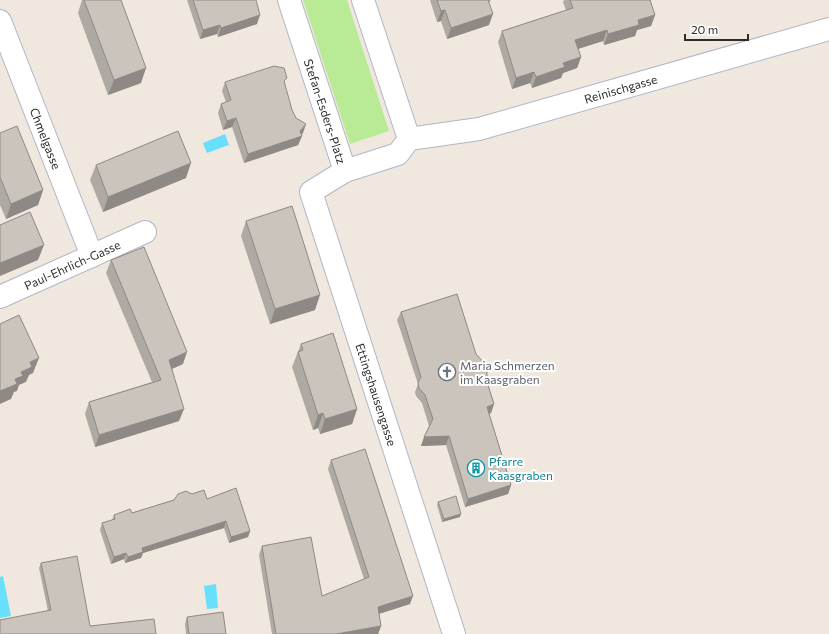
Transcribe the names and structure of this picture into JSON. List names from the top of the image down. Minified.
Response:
{"streets":{"street":["Reinischgasse","Stefan-Esders-Platz","Chmelgasse","Paul-Ehrlich-Gasse","Ettingshausengasse"]},"crossings":[["Reinischgasse","Stefan-Esders-Platz"],["Stefan-Esders-Platz","Ettingshausengasse"],["Chmelgasse","Paul-Ehrlich-Gasse"]],"places":{"church":["Maria Schmerzen im Kaasgraben"],"building":["Pfarre Kaasgraben"]},"scale_bar":"20 m"}
